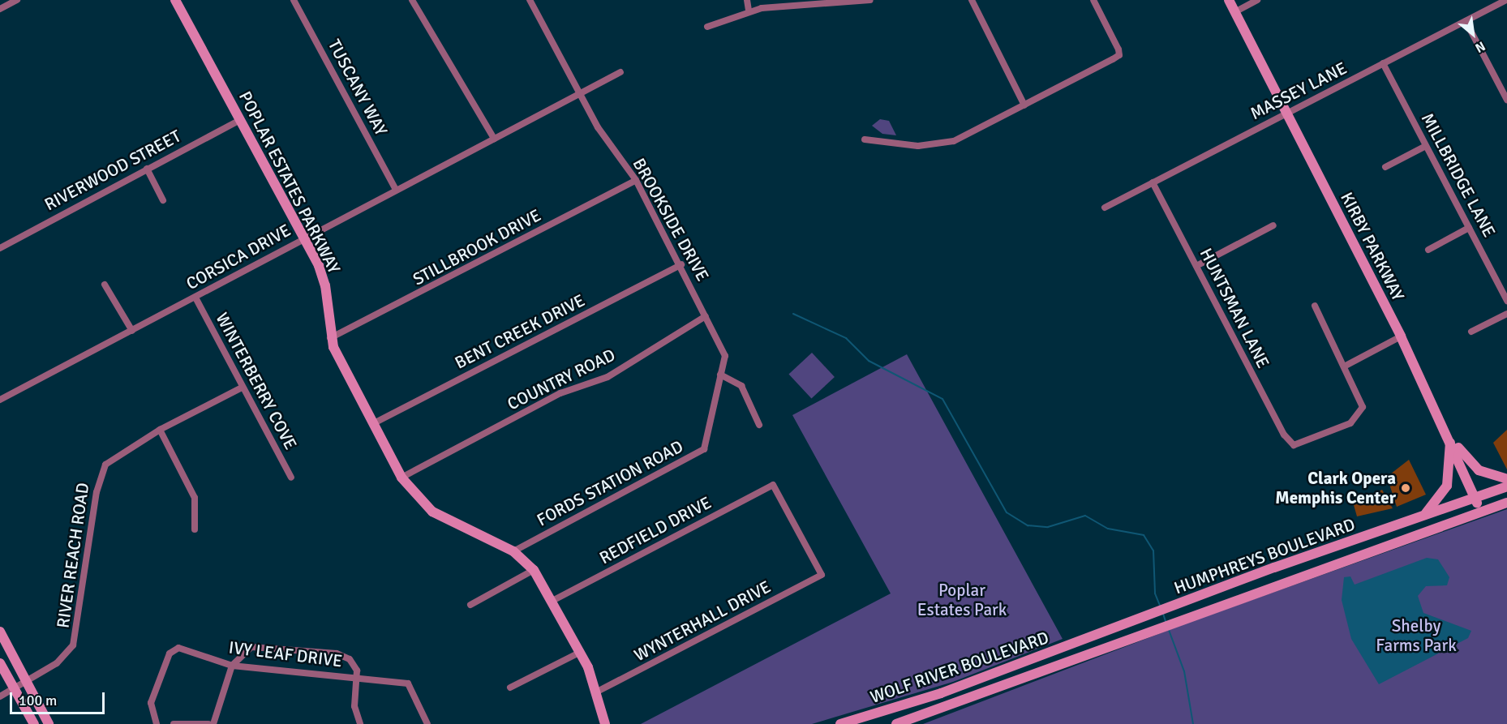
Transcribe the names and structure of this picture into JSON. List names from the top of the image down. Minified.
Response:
{"streets":{"main road":["POPLAR ESTATES PARKWAY","KIRBY PARKWAY","HUMPHREYS BOULEVARD","WOLF RIVER BOULEVARD"],"street":["TUSCANY WAY","MASSEY LANE","RIVERWOOD STREET","MILLBRIDGE LANE","BROOKSIDE DRIVE","STILLBROOK DRIVE","CORSICA DRIVE","HUNTSMAN LANE","BENT CREEK DRIVE","COUNTRY ROAD","WINTERBERRY COVE","FORDS STATION ROAD","REDFIELD DRIVE","RIVER REACH ROAD","WYNTERHALL DRIVE","IVY LEAF DRIVE"]},"crossings":[["TUSCANY WAY","CORSICA DRIVE"],["MASSEY LANE","MILLBRIDGE LANE"],["MASSEY LANE","KIRBY PARKWAY"],["MASSEY LANE","HUNTSMAN LANE"],["RIVERWOOD STREET","POPLAR ESTATES PARKWAY"],["POPLAR ESTATES PARKWAY","STILLBROOK DRIVE"],["POPLAR ESTATES PARKWAY","CORSICA DRIVE"],["POPLAR ESTATES PARKWAY","BENT CREEK DRIVE"],["POPLAR ESTATES PARKWAY","COUNTRY ROAD"],["POPLAR ESTATES PARKWAY","FORDS STATION ROAD"],["POPLAR ESTATES PARKWAY","REDFIELD DRIVE"],["POPLAR ESTATES PARKWAY","WYNTERHALL DRIVE"],["BROOKSIDE DRIVE","STILLBROOK DRIVE"],["BROOKSIDE DRIVE","CORSICA DRIVE"],["BROOKSIDE DRIVE","BENT CREEK DRIVE"],["BROOKSIDE DRIVE","COUNTRY ROAD"],["BROOKSIDE DRIVE","FORDS STATION ROAD"],["KIRBY PARKWAY","HUMPHREYS BOULEVARD"],["CORSICA DRIVE","WINTERBERRY COVE"],["WINTERBERRY COVE","RIVER REACH ROAD"],["REDFIELD DRIVE","WYNTERHALL DRIVE"],["HUMPHREYS BOULEVARD","WOLF RIVER BOULEVARD"]],"parks":["Poplar Estates Park","Shelby Farms Park"],"places":["Clark Opera Memphis Center"],"scale_bar":"100 m","north":"bottom right"}
